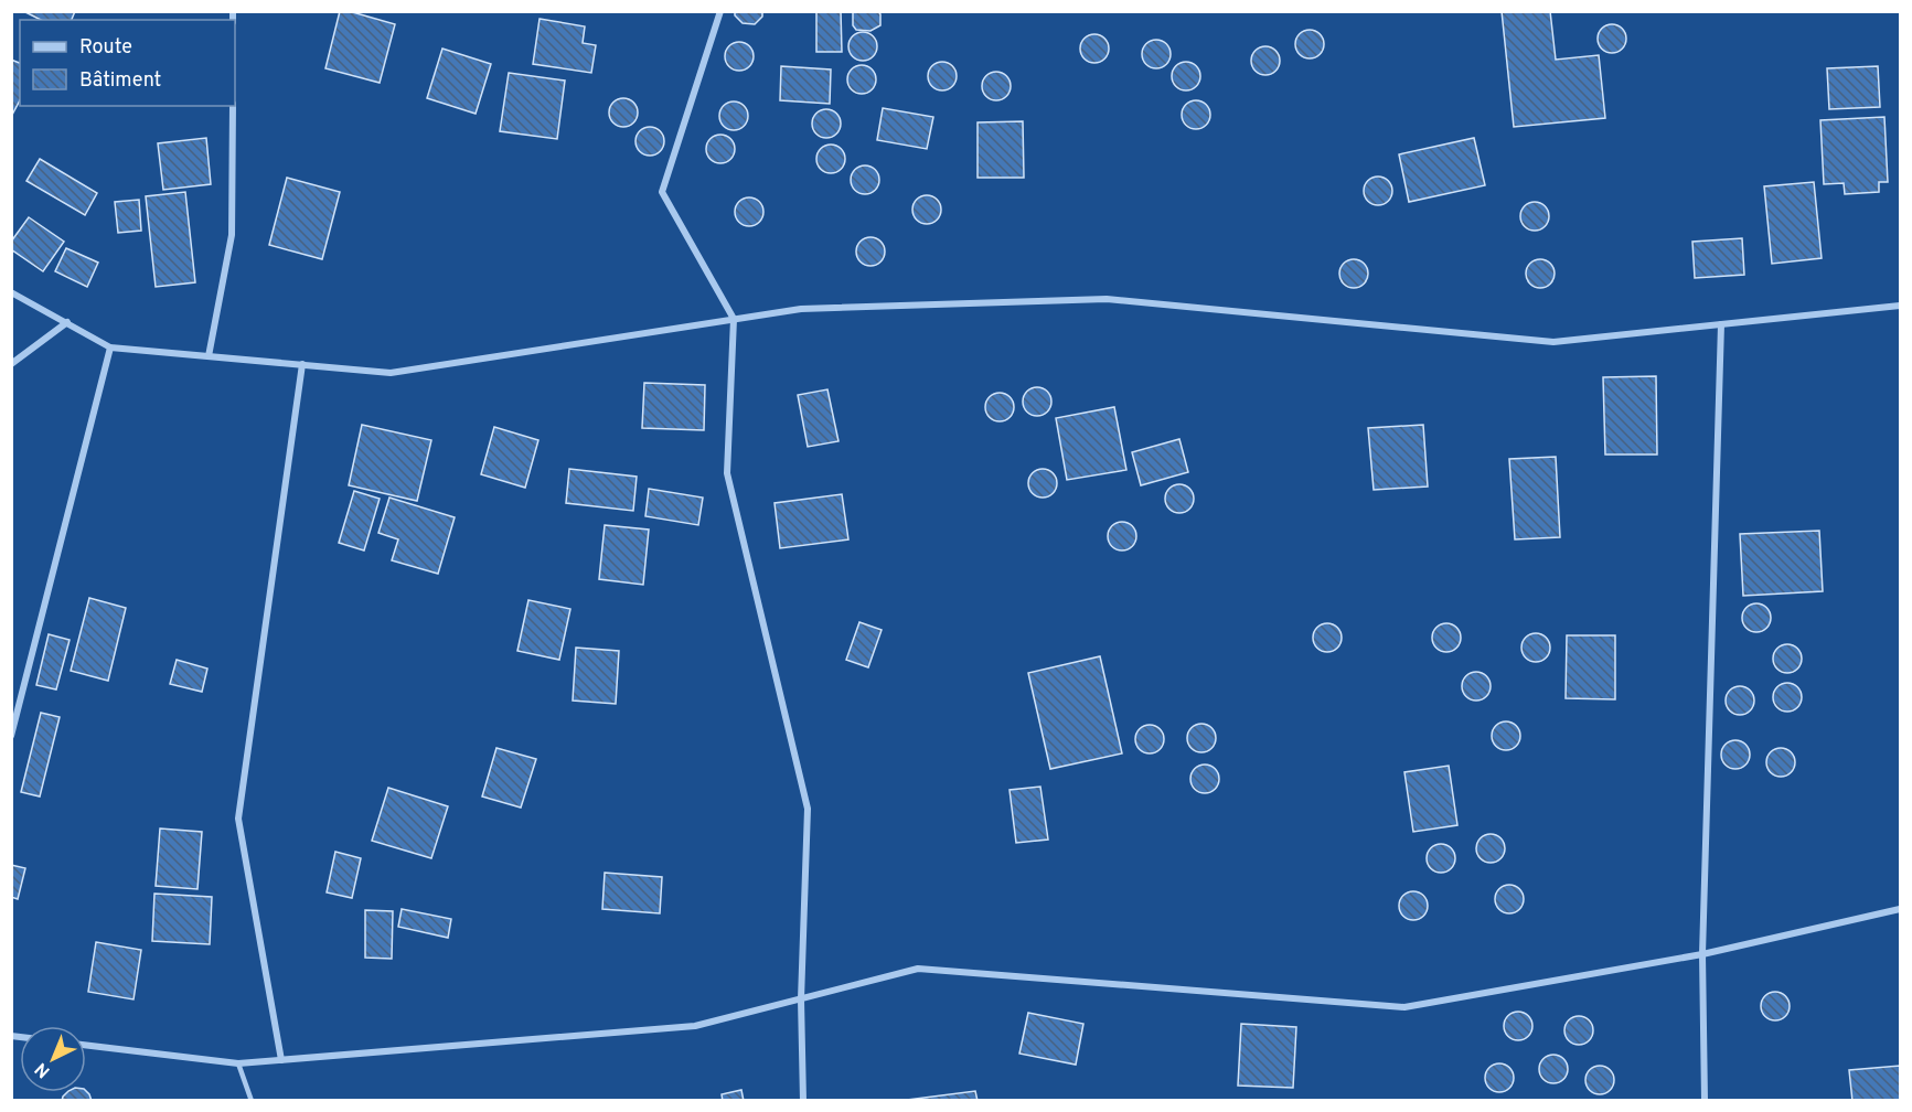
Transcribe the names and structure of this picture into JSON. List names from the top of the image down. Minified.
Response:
{"legend":["Route","Bâtiment"],"north":"bottom left"}
